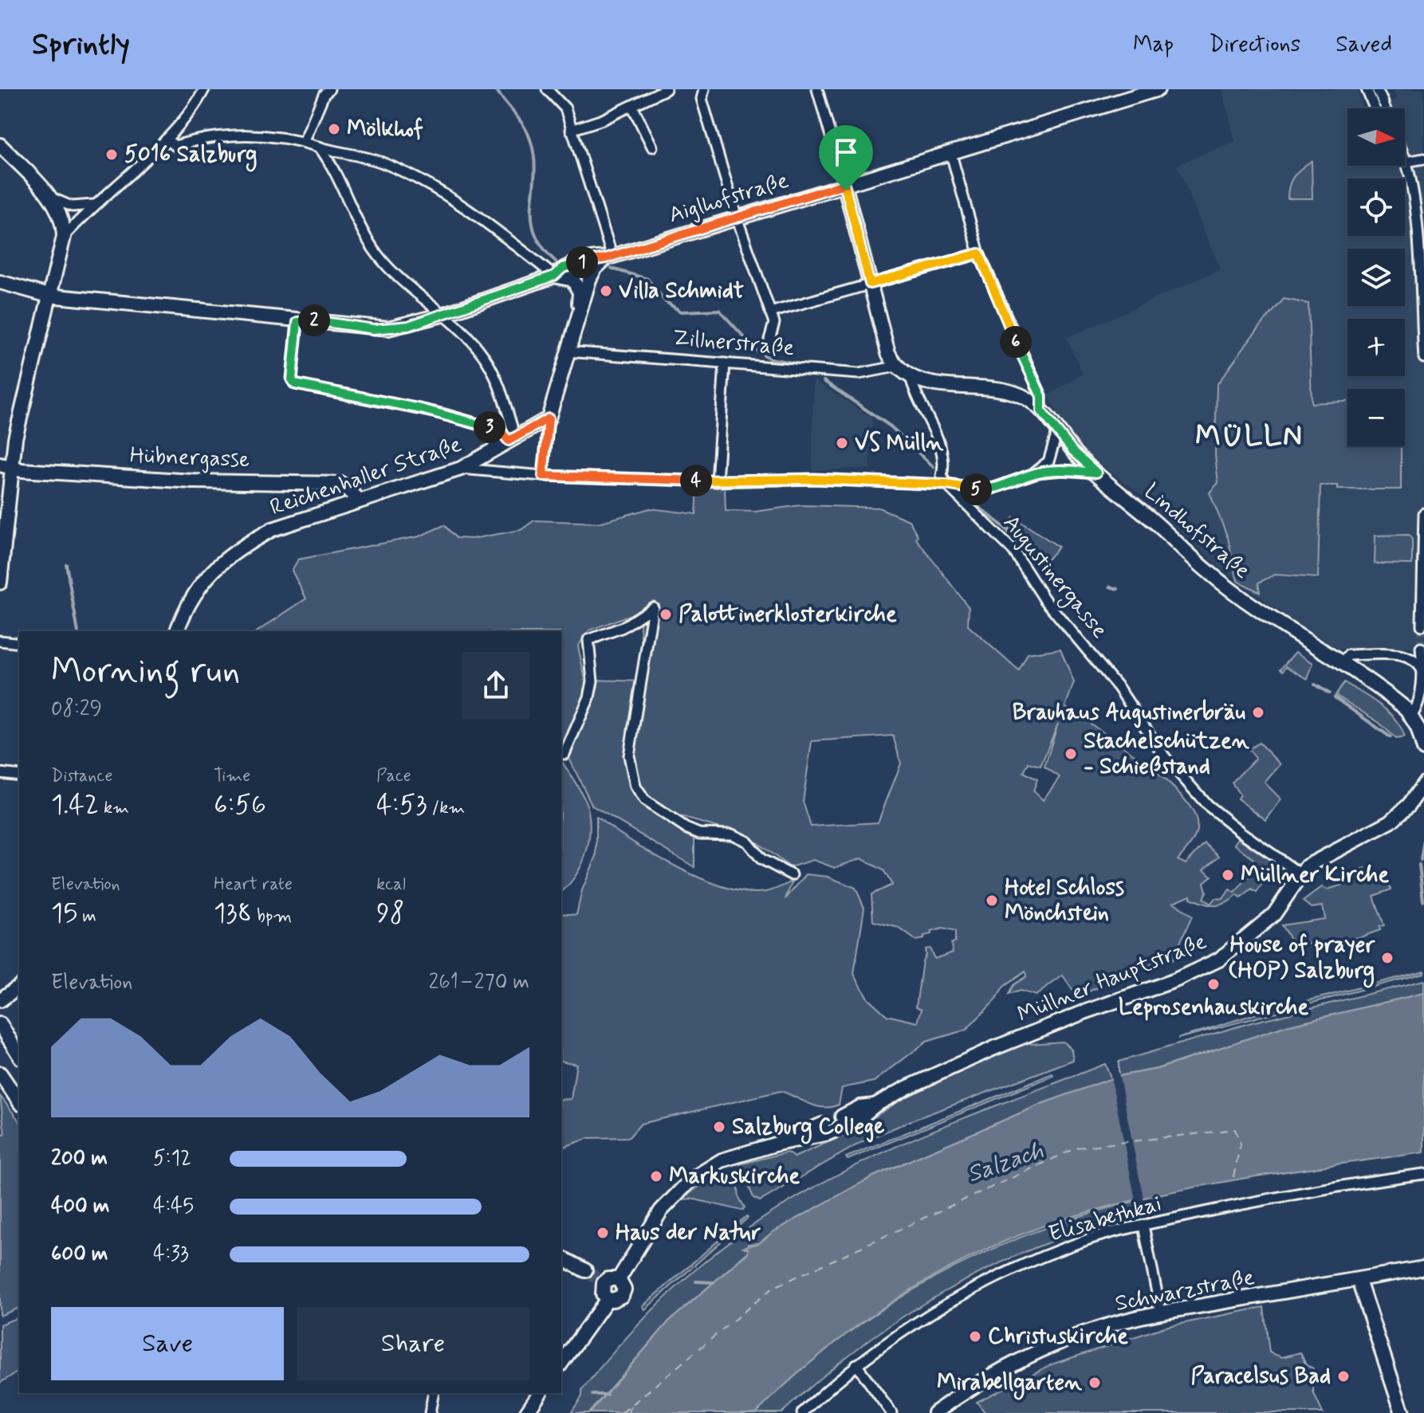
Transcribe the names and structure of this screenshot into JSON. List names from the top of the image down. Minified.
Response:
{"streets":{"street":["Aiglhofstraße","Zillnerstraße","Hübnergasse","Reichenhaller Straße","Lindhofstraße","Augustinergasse","Müllner Hauptstraße","Elisabethkai","Schwarzstraße"]},"crossings":[["Hübnergasse","Reichenhaller Straße"],["Augustinergasse","Müllner Hauptstraße"]],"districts":["MÜLLN"],"water":["Salzach"],"places":["Mölkhof","5016 Salzburg","Villa Schmidt","VS Mülln","Palottinerklosterkirche","Brauhaus Augustinerbräu","Stachelschützen - Schießstand","Müllner Kirche","Hotel Schloss Mönchstein","House of prayer (HOP) Salzburg","Leprosenhauskirche","Salzburg College","Markuskirche","Haus der Natur","Christuskirche","Paracelsus Bad","Mirabellgarten"],"north":"right","page":{"header":"Sprintly","nav":["Map","Directions","Saved"],"map_buttons":["+","−"],"pins":["1","2","6","3","4","5"],"heading":["Morning run","08:29"],"stats":[["Distance","1.42 km"],["Time","6:56"],["Pace","4:53 /km"],["Elevation","15 m"],["Heart rate","138 bpm"],["kcal","98"]],"chart":["Elevation","261–270 m"],"list":[{"name":"200 m","note":"5:12"},{"name":"400 m","note":"4:45"},{"name":"600 m","note":"4:33"}],"buttons":["Save","Share"]}}
